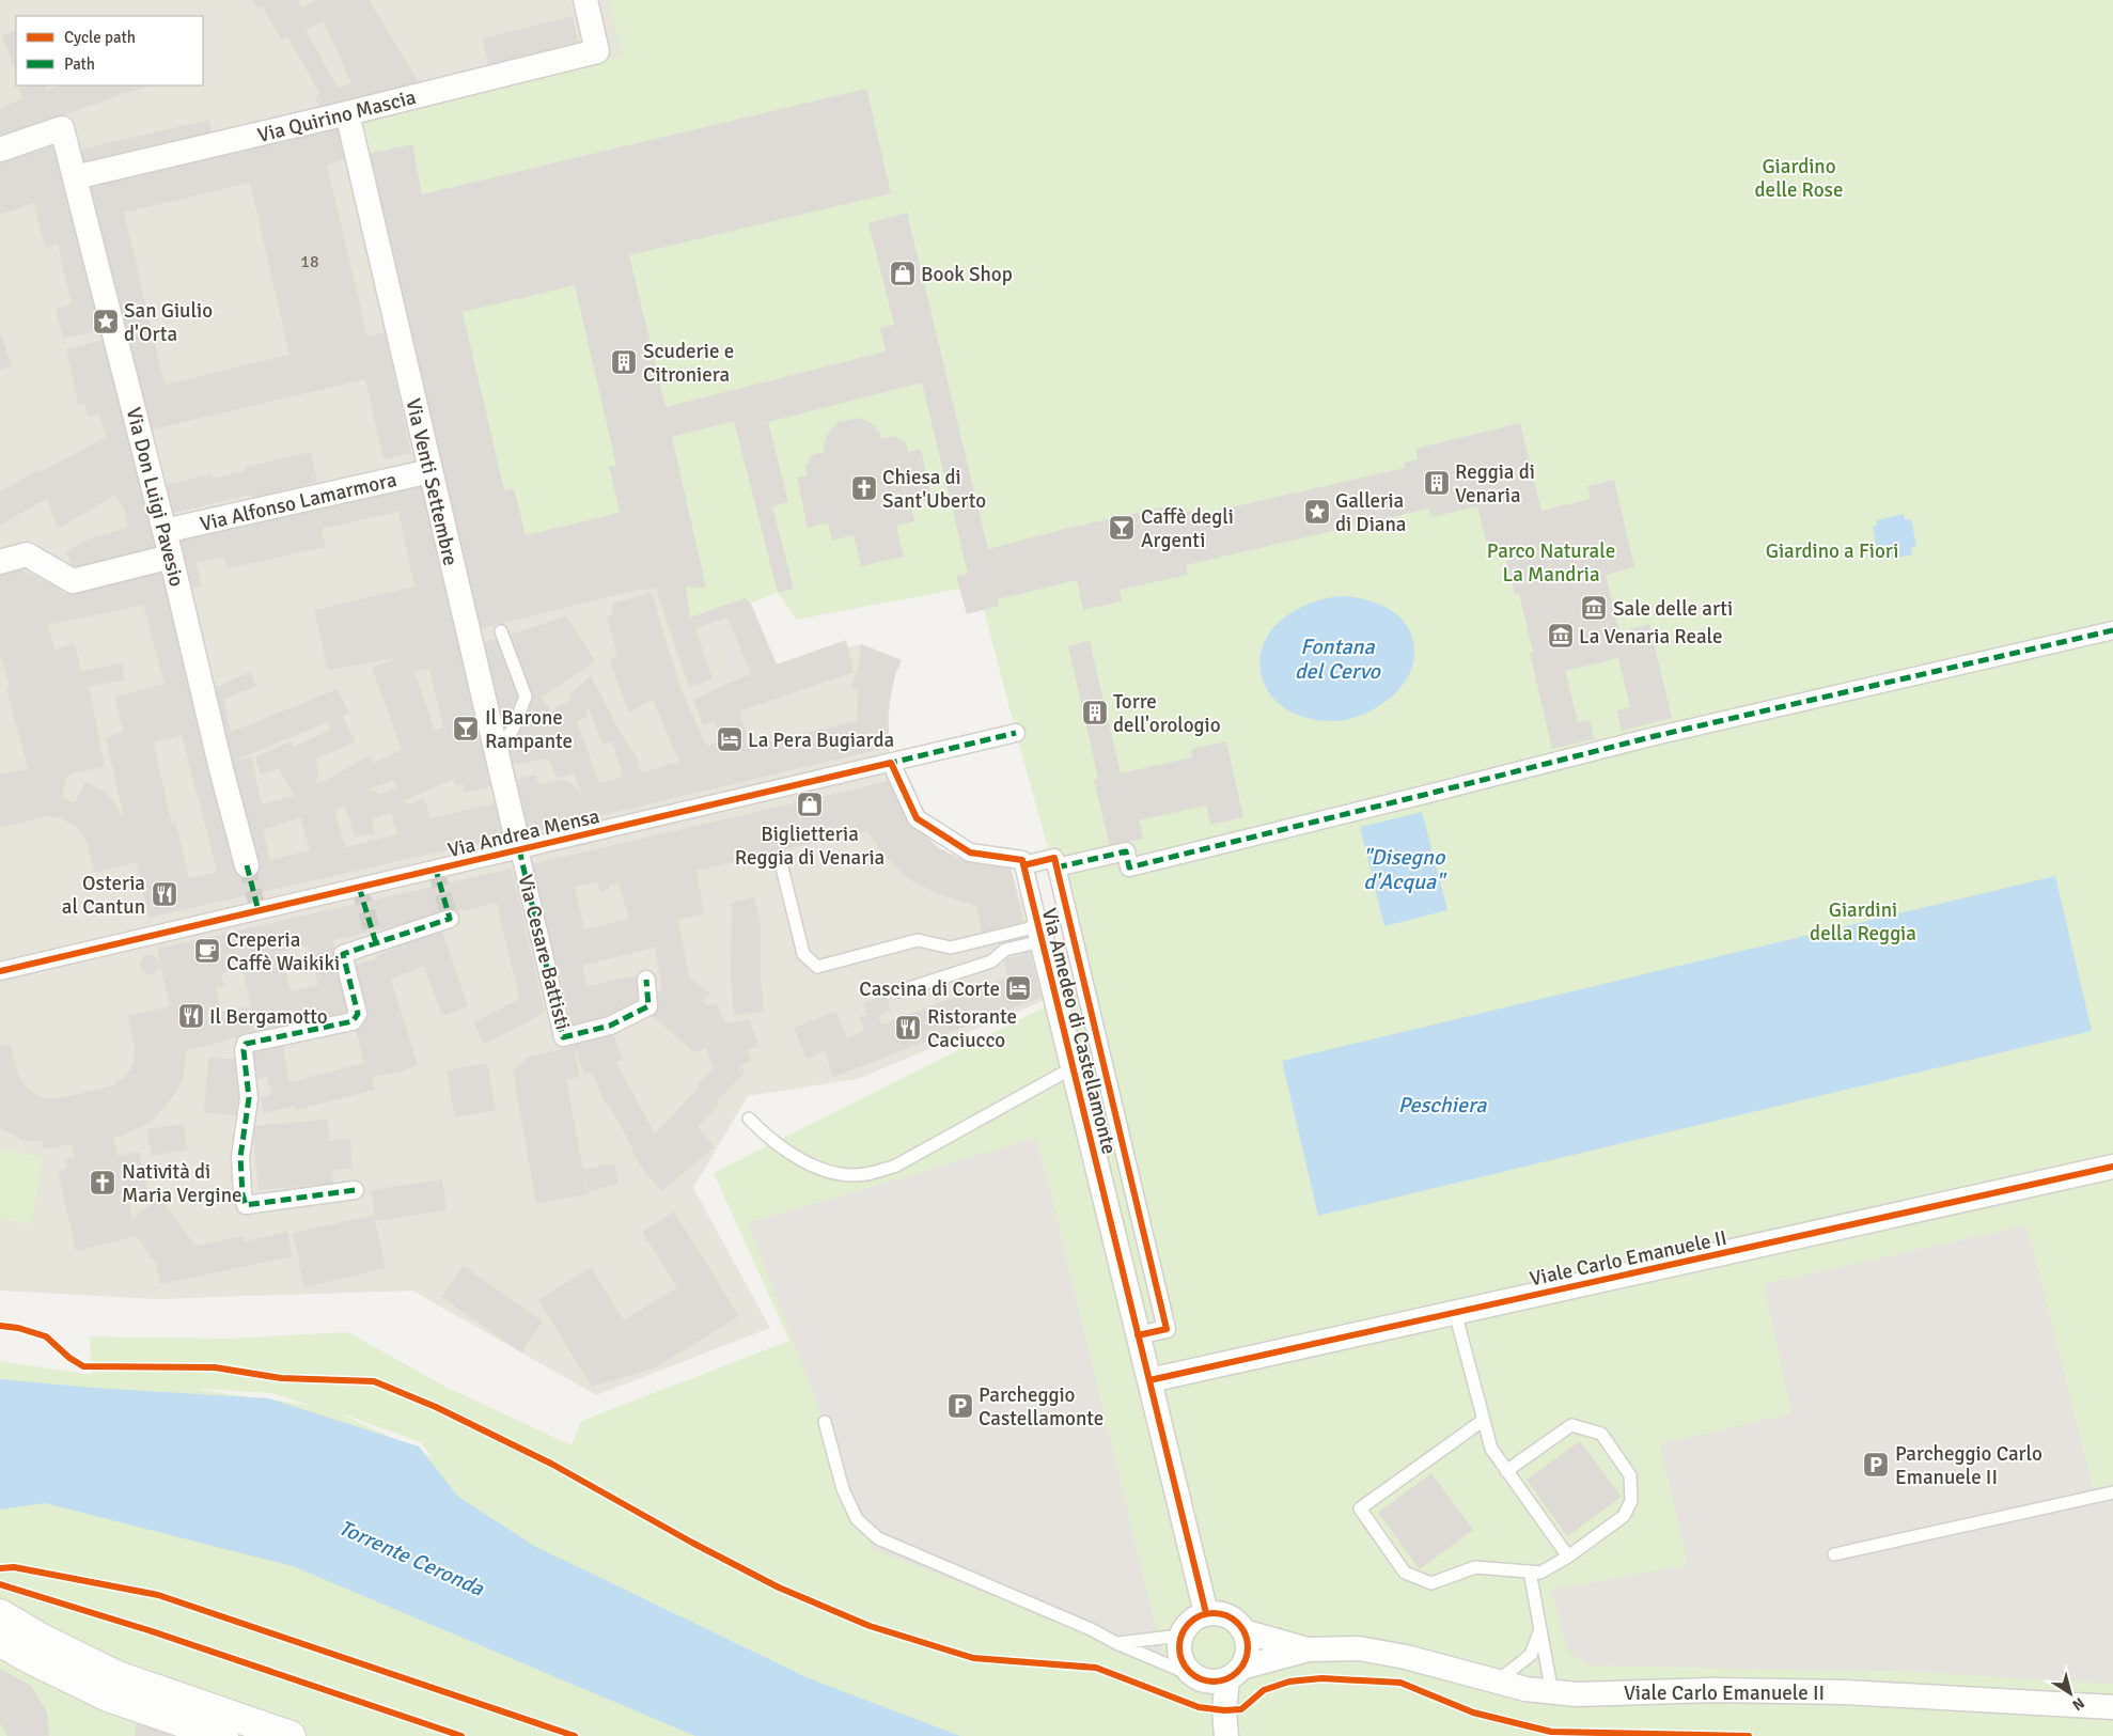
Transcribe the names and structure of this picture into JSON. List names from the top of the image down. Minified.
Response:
{"streets":{"street":["Via Quirino Mascia","Via Venti Settembre","Via Don Luigi Pavesio","Via Alfonso Lamarmora","Via Andrea Mensa","Via Cesare Battisti","Via Amedeo di Castellamonte","Viale Carlo Emanuele II"]},"crossings":[["Via Quirino Mascia","Via Venti Settembre"],["Via Quirino Mascia","Via Don Luigi Pavesio"],["Via Venti Settembre","Via Alfonso Lamarmora"],["Via Venti Settembre","Via Andrea Mensa"],["Via Venti Settembre","Via Cesare Battisti"],["Via Don Luigi Pavesio","Via Alfonso Lamarmora"],["Via Andrea Mensa","Via Cesare Battisti"],["Via Amedeo di Castellamonte","Viale Carlo Emanuele II"]],"water":["Fontana del Cervo","\"Disegno d'Acqua\"","Peschiera","Torrente Ceronda"],"parks":["Giardino delle Rose","Parco Naturale La Mandria","Giardino a Fiori","Giardini della Reggia"],"places":{"shop":["Book Shop","Biglietteria Reggia di Venaria"],"place":["San Giulio d'Orta","Galleria di Diana"],"building":["Scuderie e Citroniera","Reggia di Venaria","Torre dell'orologio"],"church":["Chiesa di Sant'Uberto","Natività di Maria Vergine"],"bar":["Caffè degli Argenti","Il Barone Rampante"],"museum":["Sale delle arti","La Venaria Reale"],"hotel":["La Pera Bugiarda","Cascina di Corte"],"restaurant":["Osteria al Cantun","Il Bergamotto","Ristorante Caciucco"],"cafe":["Creperia Caffè Waikiki"],"parking":["Parcheggio Castellamonte","Parcheggio Carlo Emanuele II"]},"house_numbers":["18"],"legend":["Cycle path","Path"],"north":"bottom right"}
